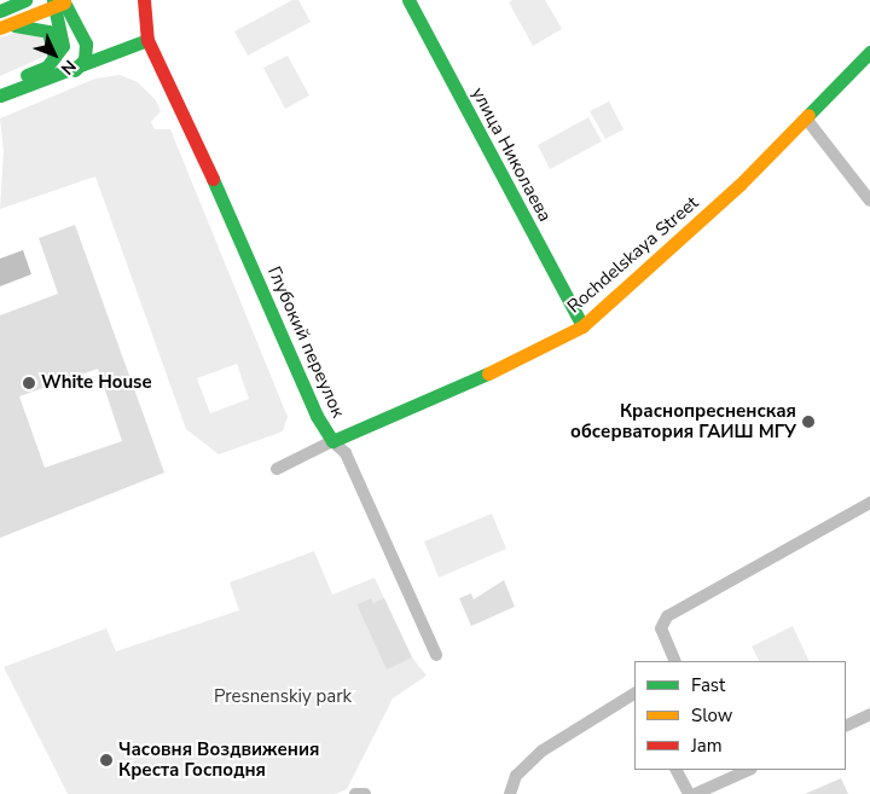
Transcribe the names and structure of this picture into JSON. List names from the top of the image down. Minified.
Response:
{"streets":{"street":["улица Николаева","Rochdelskaya Street","Глубокий переулок"]},"crossings":[["улица Николаева","Rochdelskaya Street"],["Rochdelskaya Street","Глубокий переулок"]],"parks":["Presnenskiy park"],"places":["White House","Краснопресненская обсерватория ГАИШ МГУ","Часовня Воздвижения Креста Господня"],"legend":["Fast","Slow","Jam"],"north":"bottom right"}
